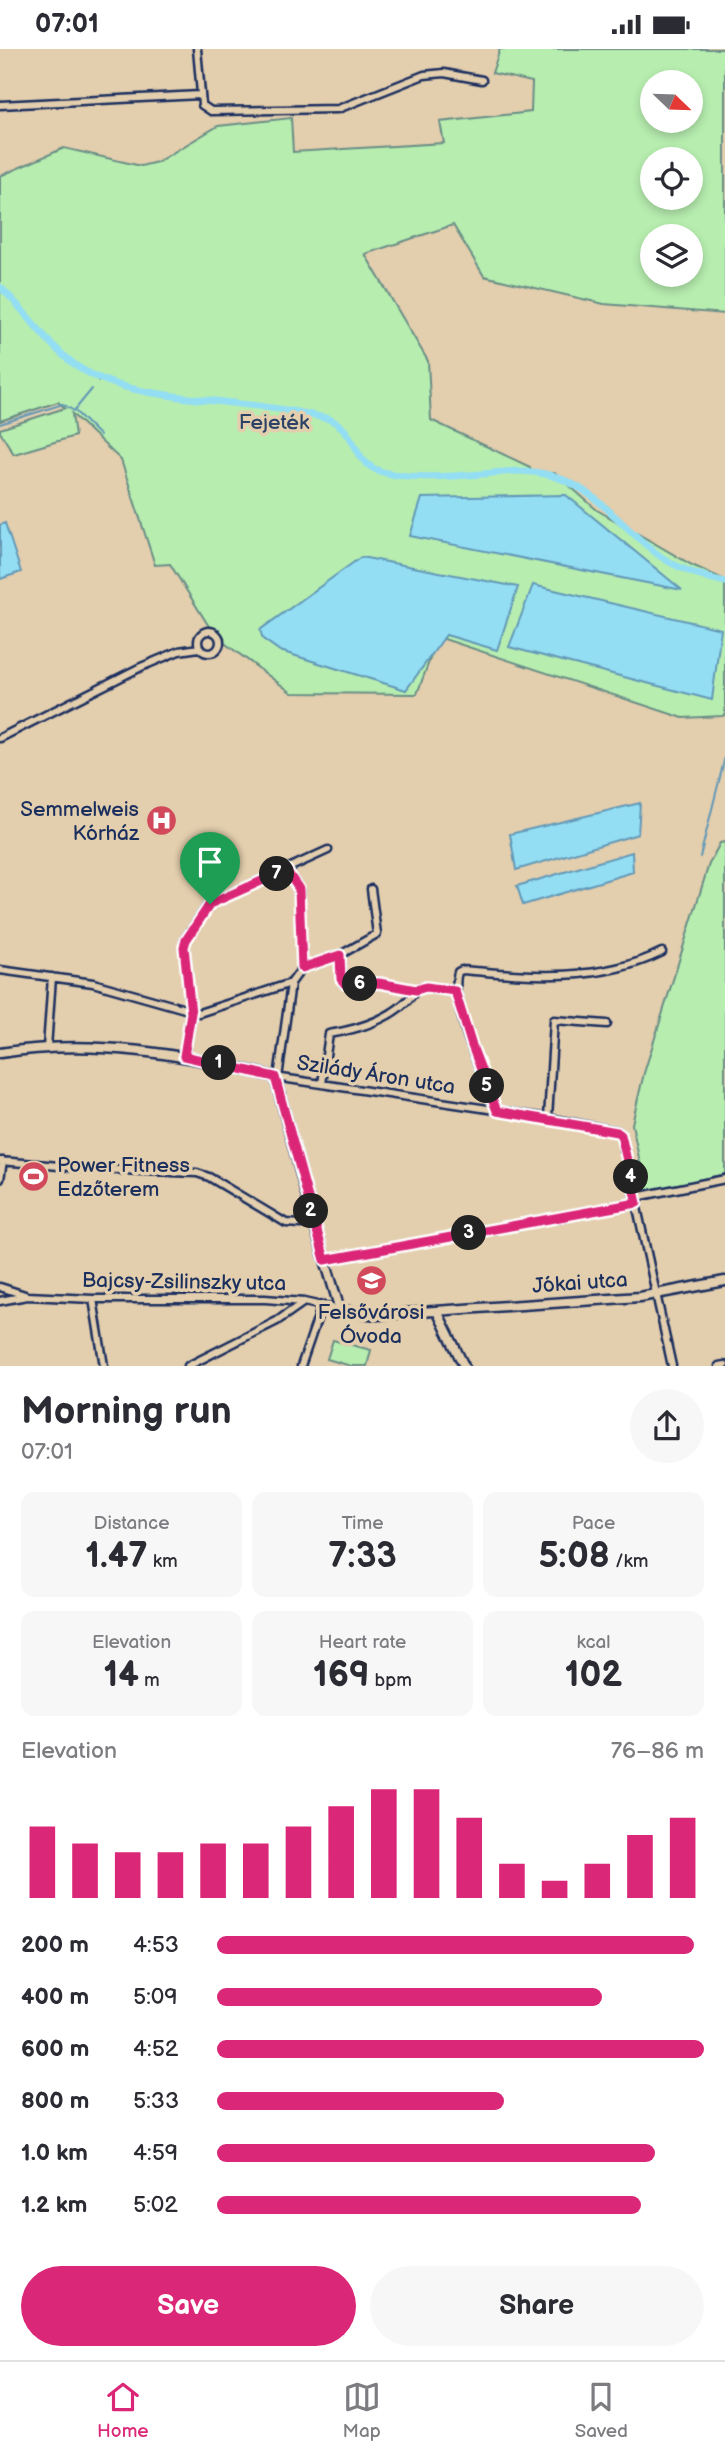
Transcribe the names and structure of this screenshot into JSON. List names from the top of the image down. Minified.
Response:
{"streets":{"street":["Szilády Áron utca","Bajcsy-Zsilinszky utca","Jókai utca"]},"crossings":[["Bajcsy-Zsilinszky utca","Jókai utca"]],"parks":["Fejeték"],"places":{"hospital":["Semmelweis Kórház"],"sports":["Power Fitness Edzőterem"],"school or university":["Felsővárosi Óvoda"]},"north":"bottom right","page":{"status":"07:01","pins":["7","6","1","5","4","2","3"],"heading":["Morning run","07:01"],"stats":[["Distance","1.47 km"],["Time","7:33"],["Pace","5:08 /km"],["Elevation","14 m"],["Heart rate","169 bpm"],["kcal","102"]],"chart":["Elevation","76–86 m"],"list":[{"name":"200 m","note":"4:53"},{"name":"400 m","note":"5:09"},{"name":"600 m","note":"4:52"},{"name":"800 m","note":"5:33"},{"name":"1.0 km","note":"4:59"},{"name":"1.2 km","note":"5:02"}],"buttons":["Save","Share"],"tabs":["Home","Map","Saved"]}}
